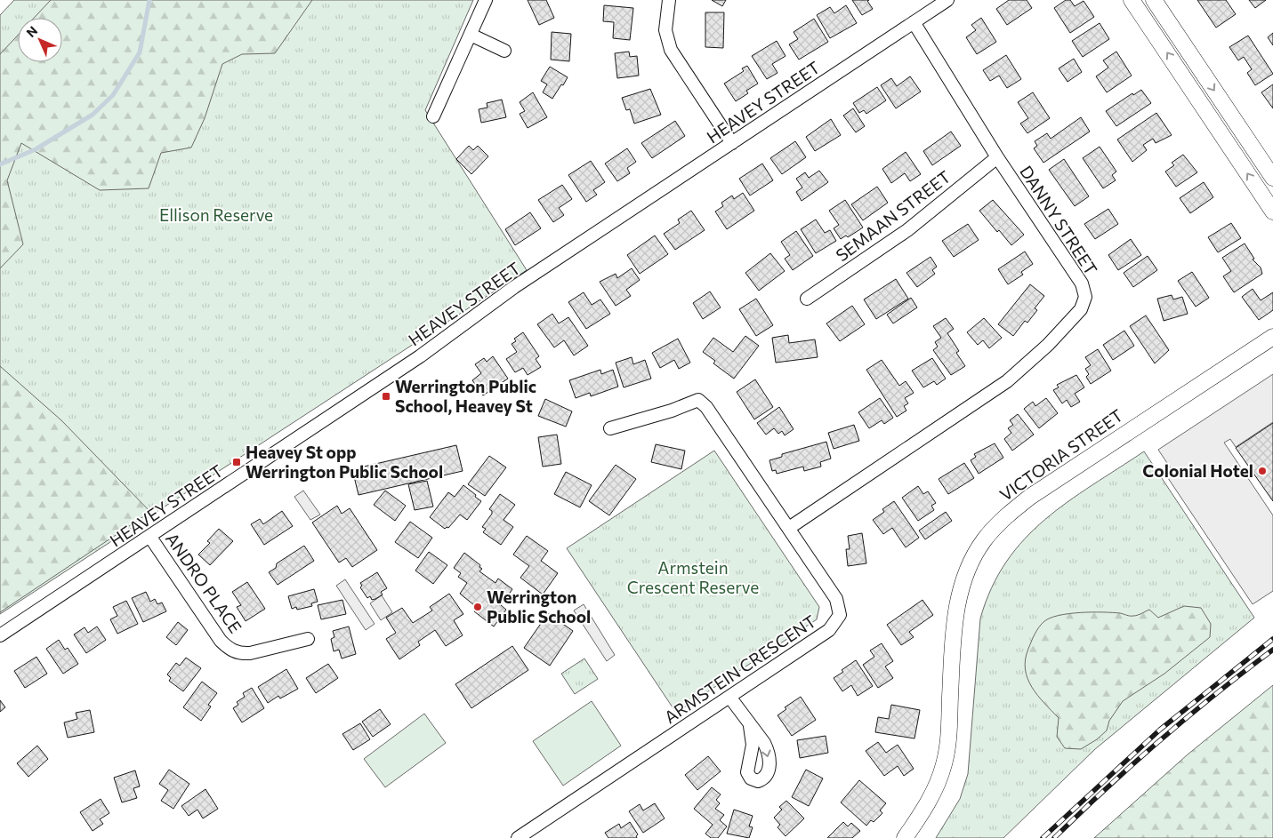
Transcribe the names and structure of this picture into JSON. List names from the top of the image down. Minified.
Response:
{"streets":{"street":["HEAVEY STREET","SEMAAN STREET","DANNY STREET","VICTORIA STREET","ANDRO PLACE","ARMSTEIN CRESCENT"]},"crossings":[["HEAVEY STREET","DANNY STREET"],["HEAVEY STREET","ANDRO PLACE"],["SEMAAN STREET","DANNY STREET"],["DANNY STREET","ARMSTEIN CRESCENT"]],"parks":["Ellison Reserve","Armstein Crescent Reserve"],"places":{"transit":["Werrington Public School, Heavey St","Heavey St opp Werrington Public School"],"other":["Colonial Hotel","Werrington Public School"]},"north":"top left"}
